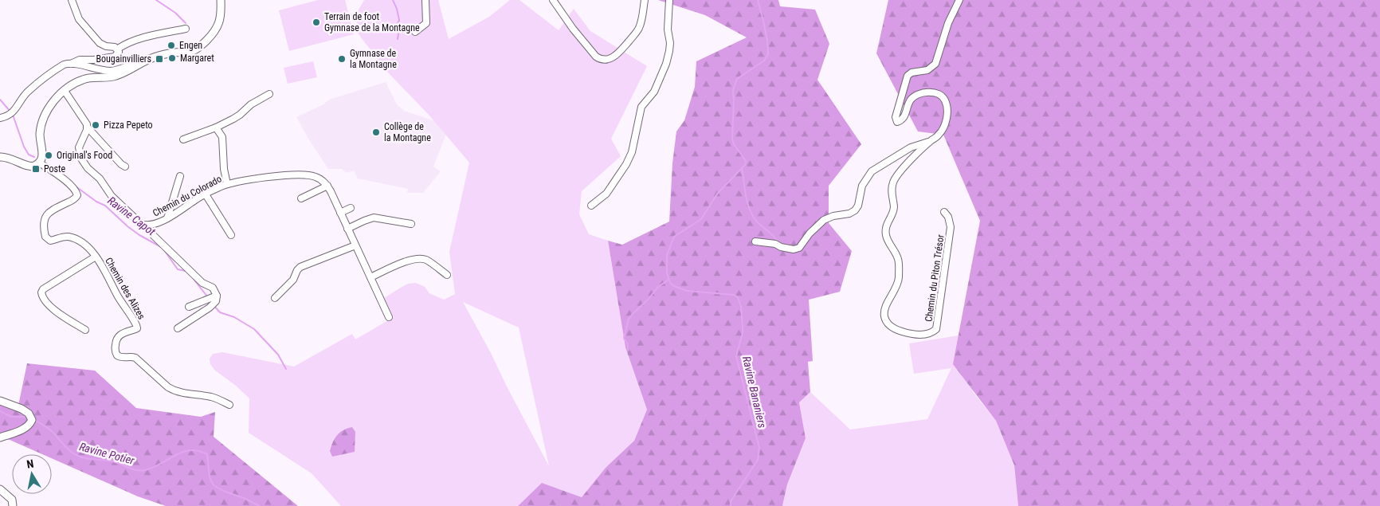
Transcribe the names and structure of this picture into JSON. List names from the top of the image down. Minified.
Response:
{"streets":{"street":["Chemin du Colorado","Chemin du Piton Trésor","Chemin des Alizes"]},"water":["Ravine Capot","Ravine Bananiers","Ravine Potier"],"places":{"other":["Terrain de foot Gymnase de la Montagne","Engen","Margaret","Gymnase de la Montagne","Pizza Pepeto","Collège de la Montagne","Original's Food"],"transit":["Bougainvilliers","Poste"]},"north":"top"}
